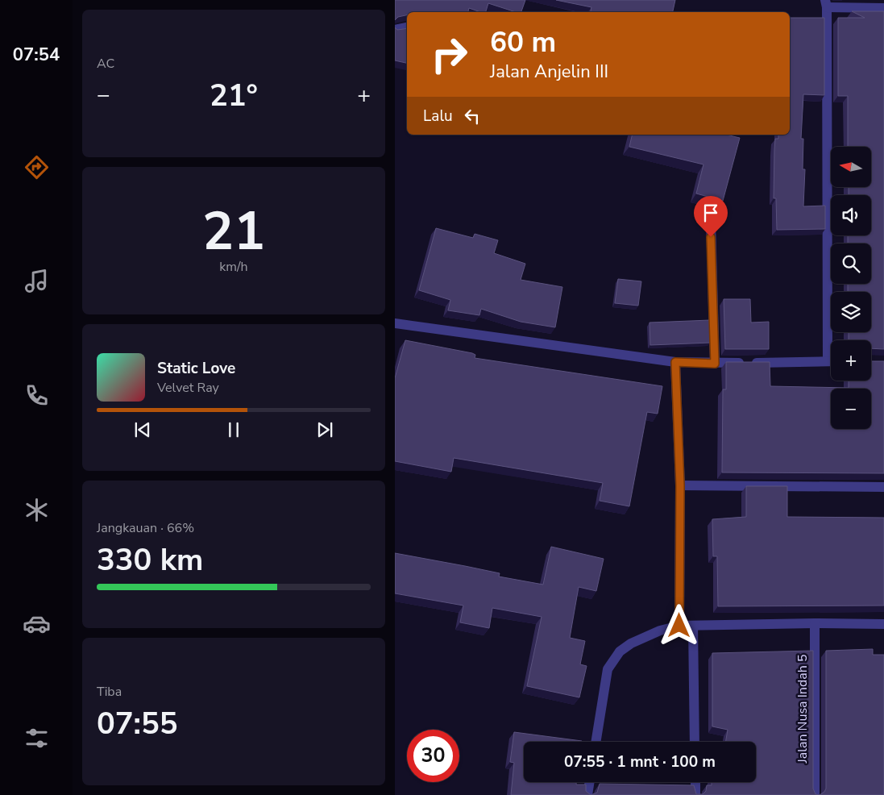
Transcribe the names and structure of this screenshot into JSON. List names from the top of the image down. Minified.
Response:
{"streets":{"street":["Jalan Nusa Indah 5"]},"north":"left","page":{"tabs":"07:54","tile":["AC",["21","km/h"],["Jangkauan · 66%","330 km"],["Tiba","07:55"]],"turn":["60 m","Jalan Anjelin III"],"heat":["−","21°","+"],"then":"Lalu","map_buttons":["+","−"],"song":["Static Love","Velvet Ray"],"limit":"30","trip":"07:55 · 1 mnt · 100 m"}}
